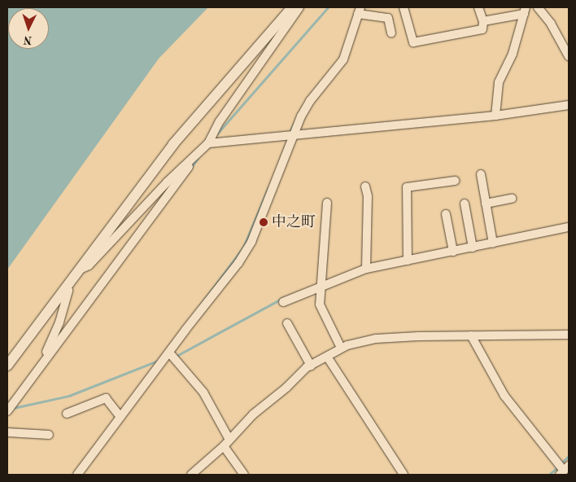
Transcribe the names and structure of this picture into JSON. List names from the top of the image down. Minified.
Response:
{"places":["中之町"],"north":"bottom"}
